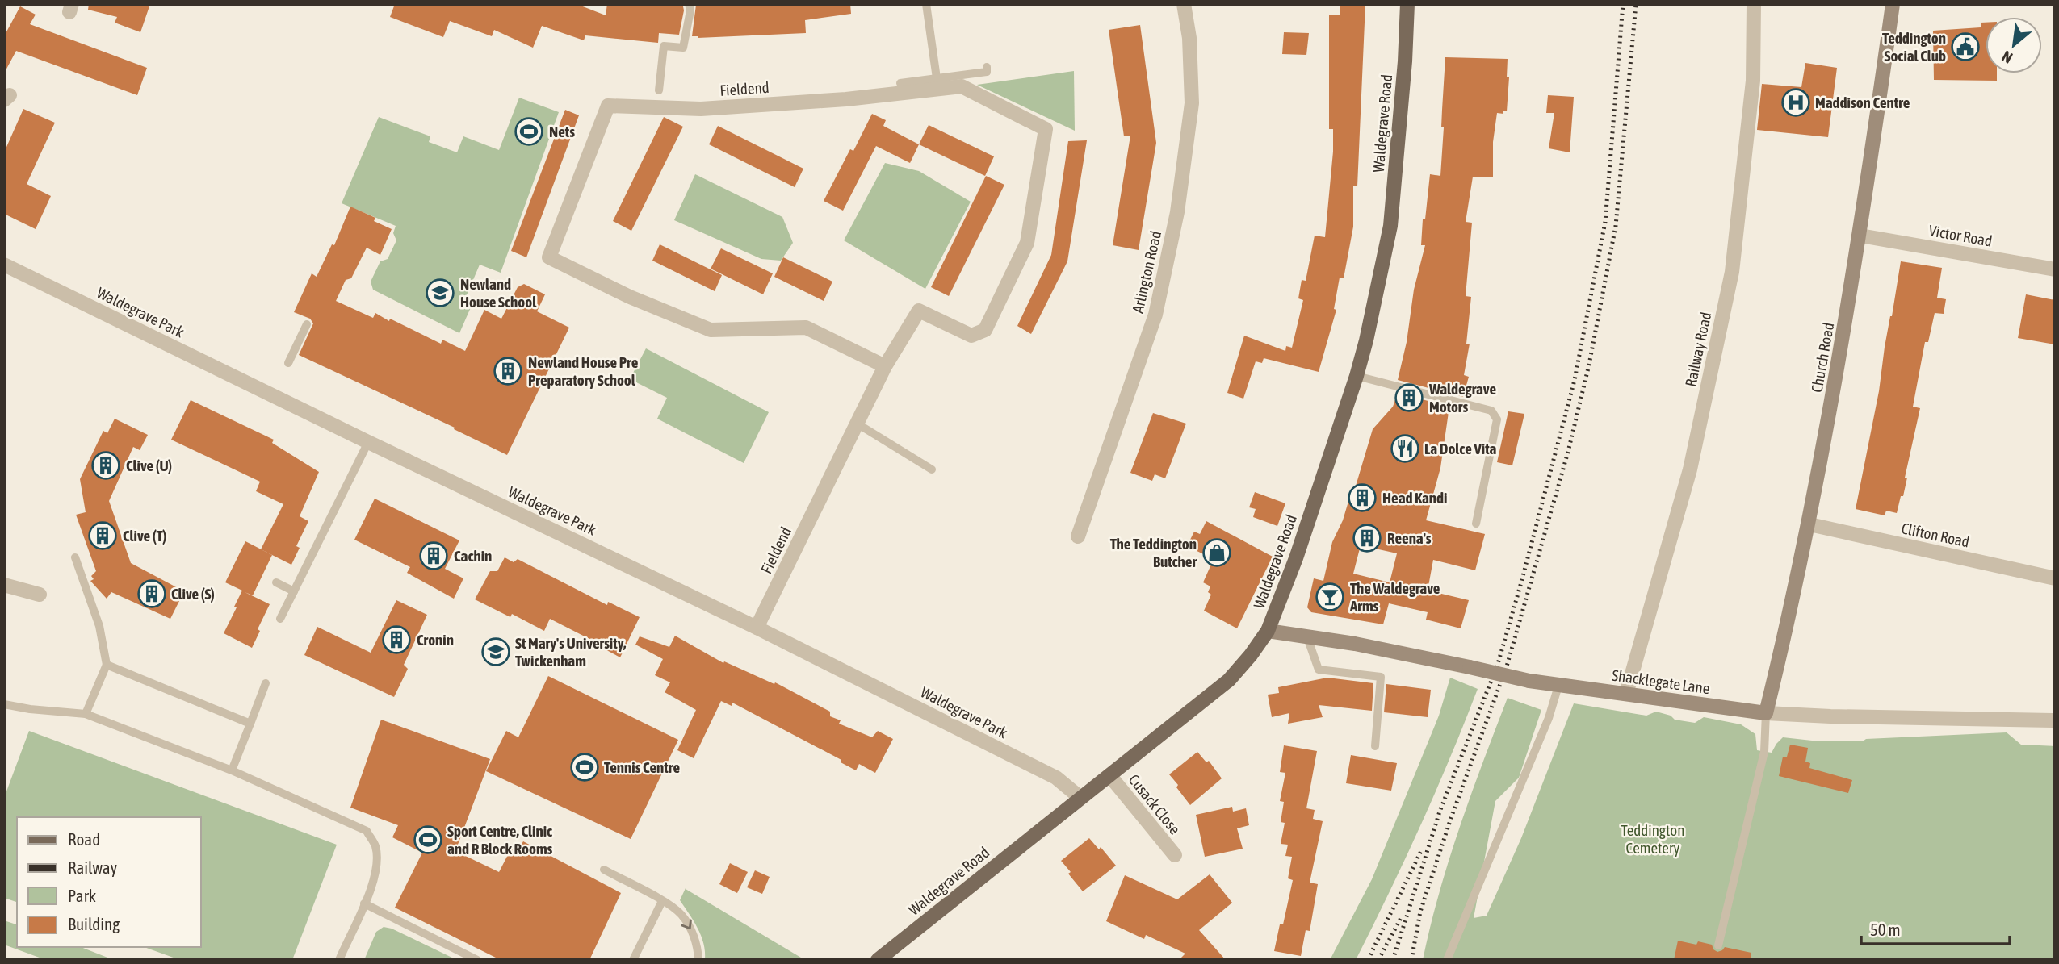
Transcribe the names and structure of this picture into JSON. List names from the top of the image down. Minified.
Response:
{"streets":{"main road":["Waldegrave Road","Church Road","Shacklegate Lane"],"street":["Fieldend","Victor Road","Arlington Road","Waldegrave Park","Railway Road","Clifton Road","Cusack Close"]},"crossings":[["Fieldend","Waldegrave Park"],["Waldegrave Road","Waldegrave Park"],["Waldegrave Road","Shacklegate Lane"],["Waldegrave Road","Cusack Close"],["Victor Road","Church Road"],["Railway Road","Shacklegate Lane"],["Church Road","Clifton Road"],["Church Road","Shacklegate Lane"]],"parks":["Teddington Cemetery"],"places":{"public building":["Teddington Social Club"],"hospital":["Maddison Centre"],"sports":["Nets","Tennis Centre","Sport Centre, Clinic and R Block Rooms"],"school or university":["Newland House School","St Mary's University, Twickenham"],"building":["Newland House Pre Preparatory School","Waldegrave Motors","Clive (U)","Head Kandi","Clive (T)","Reena's","Cachin","Clive (S)","Cronin"],"restaurant":["La Dolce Vita"],"shop":["The Teddington Butcher"],"bar":["The Waldegrave Arms"]},"legend":["Road","Railway","Park","Building"],"scale_bar":"50 m","north":"bottom left"}
